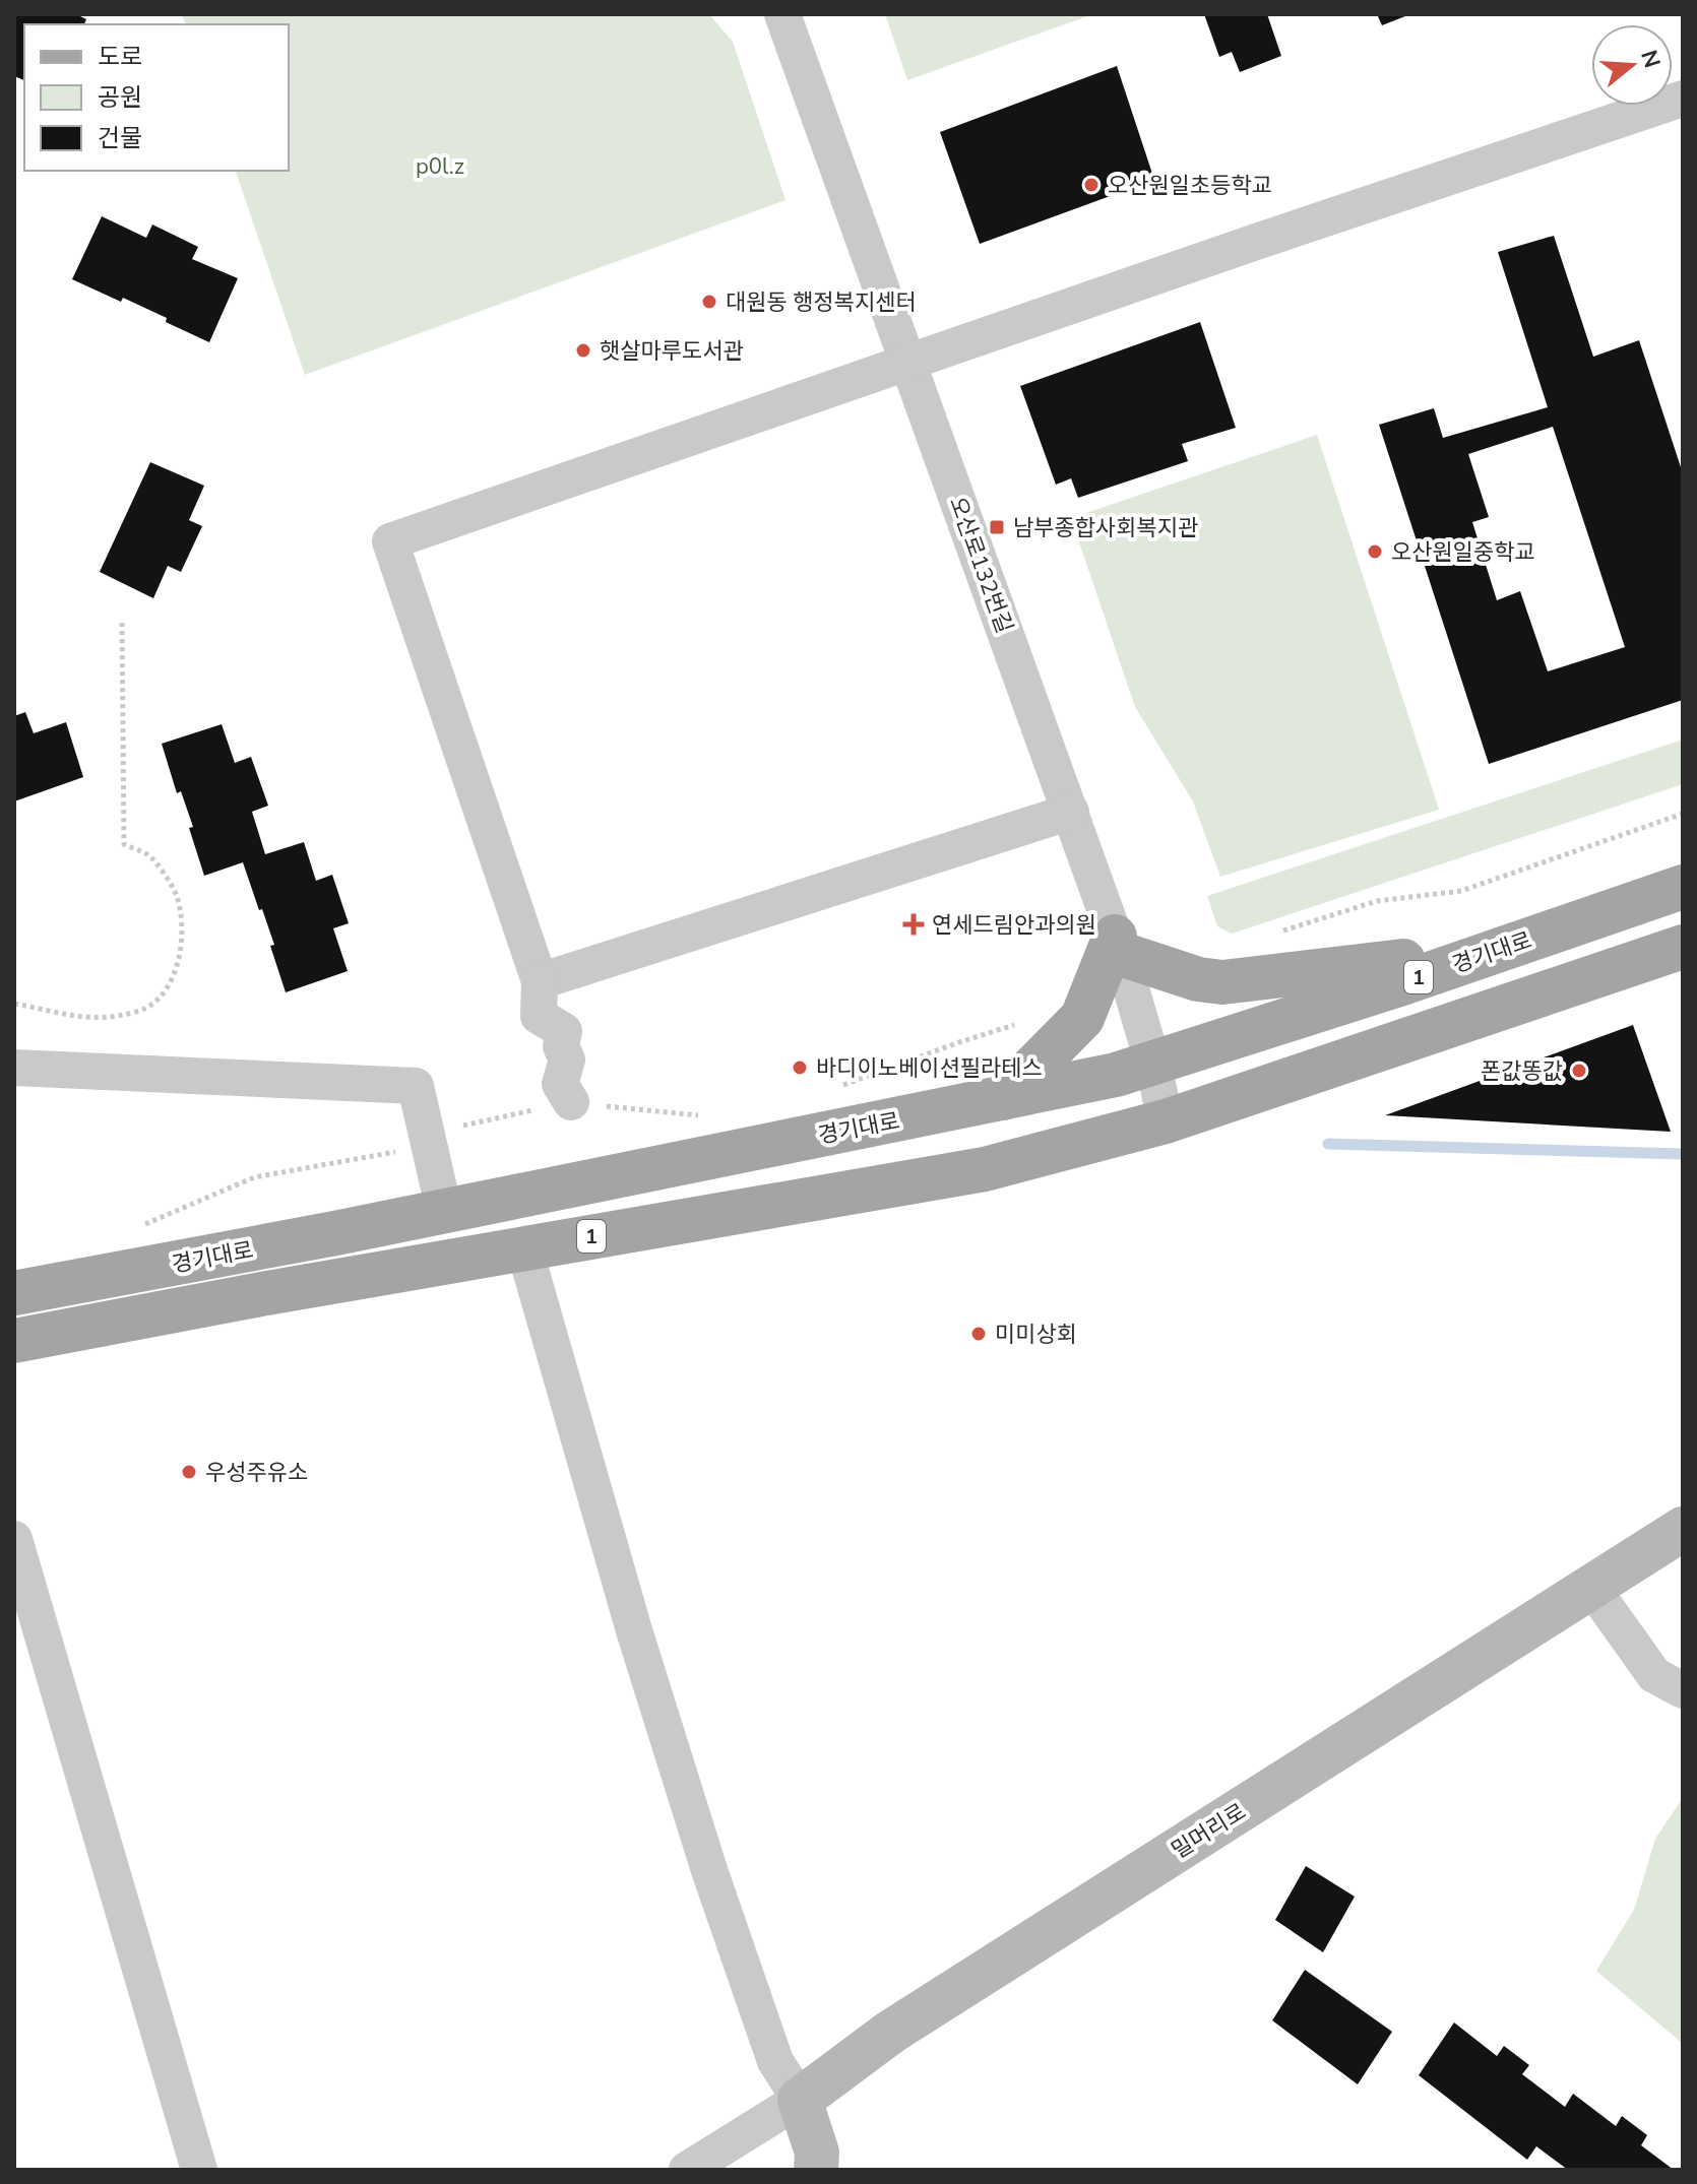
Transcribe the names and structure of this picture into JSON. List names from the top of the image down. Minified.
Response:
{"streets":{"main road":["경기대로","1","밀머리로"],"street":["오산로132번길"]},"crossings":[["오산로132번길","경기대로"]],"parks":["p0l.z"],"places":{"other":["오산원일초등학교","대원동 행정복지센터","햇살마루도서관","오산원일중학교","바디이노베이션필라테스","폰값똥값","미미상회","우성주유소"],"transit":["남부종합사회복지관"],"health":["연세드림안과의원"]},"legend":["도로","공원","건물"],"north":"right"}
